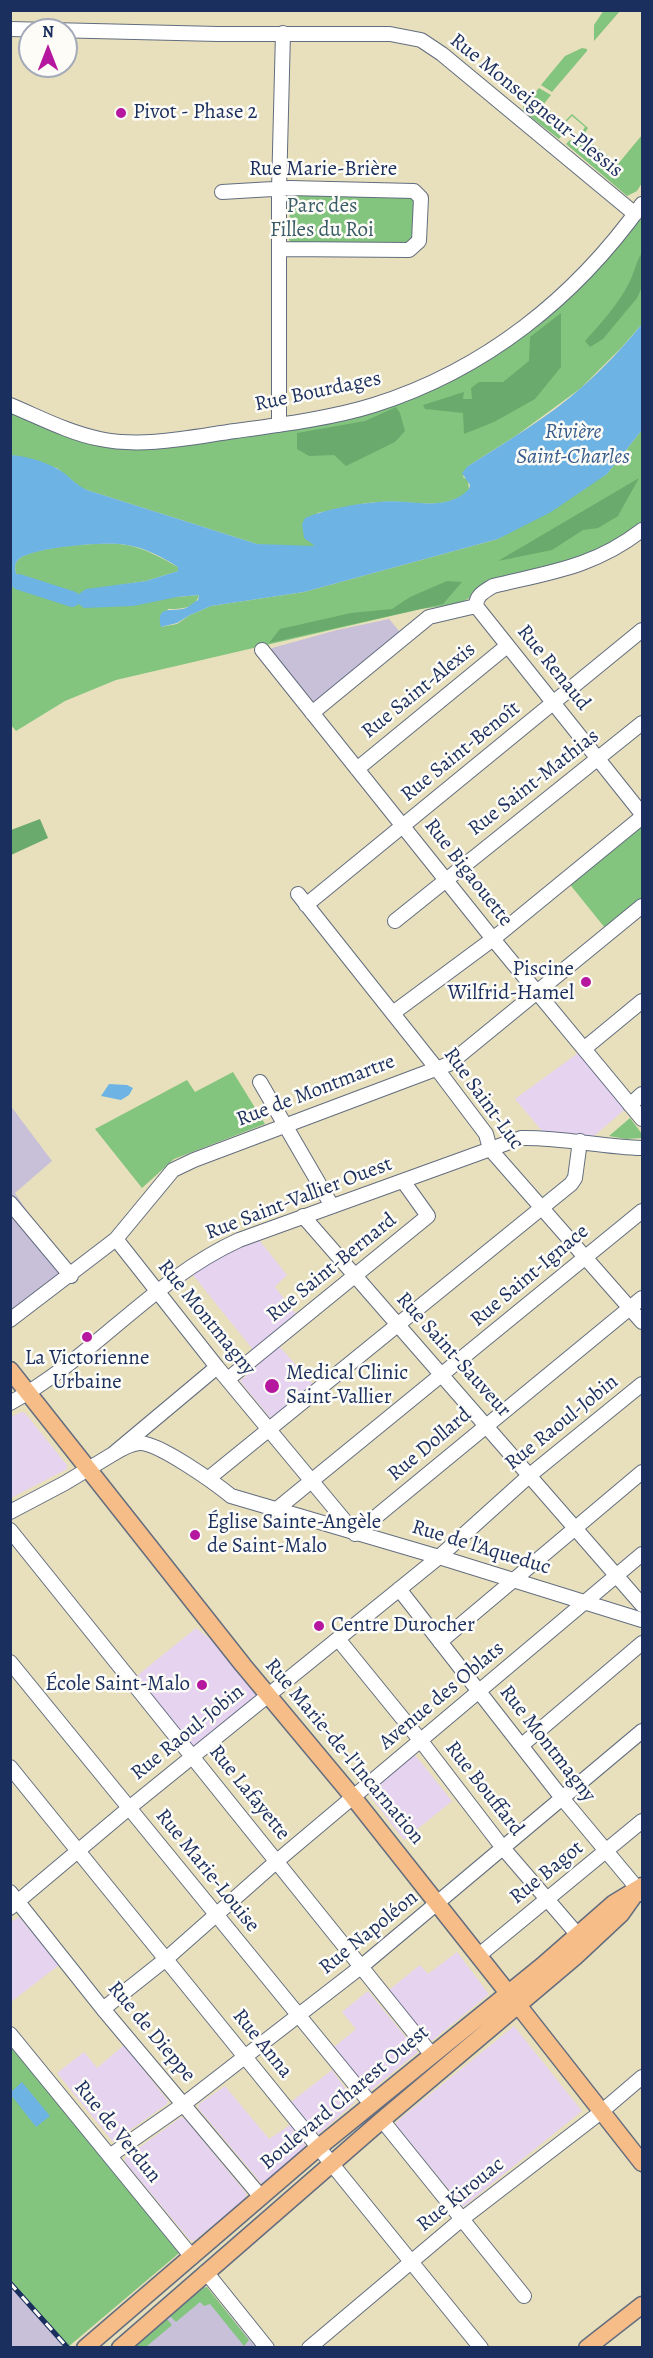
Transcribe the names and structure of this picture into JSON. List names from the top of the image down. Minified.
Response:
{"streets":{"main road":["Rue Marie-de-l'Incarnation","Boulevard Charest Ouest"],"street":["Rue Monseigneur-Plessis","Rue Marie-Brière","Rue Bourdages","Rue Renaud","Rue Saint-Alexis","Rue Saint-Benoît","Rue Saint-Mathias","Rue Bigaouette","Rue de Montmartre","Rue Saint-Luc","Rue Saint-Vallier Ouest","Rue Saint-Bernard","Rue Saint-Ignace","Rue Montmagny","Rue Saint-Sauveur","Rue Raoul-Jobin","Rue Dollard","Rue de l'Aqueduc","Avenue des Oblats","Rue Bouffard","Rue Lafayette","Rue Marie-Louise","Rue Bagot","Rue Napoléon","Rue de Dieppe","Rue Anna","Rue de Verdun","Rue Kirouac"]},"crossings":[["Rue Monseigneur-Plessis","Rue Bourdages"],["Rue Renaud","Rue Saint-Alexis"],["Rue Renaud","Rue Saint-Benoît"],["Rue Renaud","Rue Saint-Mathias"],["Rue Saint-Alexis","Rue Bigaouette"],["Rue Saint-Benoît","Rue Bigaouette"],["Rue Saint-Benoît","Rue Saint-Luc"],["Rue Saint-Mathias","Rue Bigaouette"],["Rue Bigaouette","Rue de Montmartre"],["Rue de Montmartre","Rue Saint-Luc"],["Rue de Montmartre","Rue Montmagny"],["Rue Saint-Luc","Rue Saint-Vallier Ouest"],["Rue Saint-Luc","Rue Saint-Ignace"],["Rue Saint-Luc","Rue Dollard"],["Rue Saint-Vallier Ouest","Rue Saint-Bernard"],["Rue Saint-Vallier Ouest","Rue Montmagny"],["Rue Saint-Vallier Ouest","Rue Saint-Sauveur"],["Rue Saint-Vallier Ouest","Rue Marie-de-l'Incarnation"],["Rue Saint-Bernard","Rue Montmagny"],["Rue Saint-Bernard","Rue Saint-Sauveur"],["Rue Saint-Ignace","Rue Montmagny"],["Rue Saint-Ignace","Rue Saint-Sauveur"],["Rue Saint-Ignace","Rue de l'Aqueduc"],["Rue Montmagny","Rue Raoul-Jobin"],["Rue Montmagny","Rue Dollard"],["Rue Montmagny","Rue de l'Aqueduc"],["Rue Montmagny","Avenue des Oblats"],["Rue Montmagny","Rue Bagot"],["Rue Montmagny","Rue Napoléon"],["Rue Montmagny","Boulevard Charest Ouest"],["Rue Saint-Sauveur","Rue Raoul-Jobin"],["Rue Saint-Sauveur","Rue Dollard"],["Rue Saint-Sauveur","Avenue des Oblats"],["Rue Raoul-Jobin","Rue de l'Aqueduc"],["Rue Raoul-Jobin","Rue Marie-de-l'Incarnation"],["Rue Raoul-Jobin","Rue Bouffard"],["Rue Raoul-Jobin","Rue Lafayette"],["Rue Raoul-Jobin","Rue Marie-Louise"],["Rue Raoul-Jobin","Rue de Dieppe"],["Rue Raoul-Jobin","Rue Anna"],["Rue Dollard","Rue de l'Aqueduc"],["Rue de l'Aqueduc","Avenue des Oblats"],["Avenue des Oblats","Rue Marie-de-l'Incarnation"],["Avenue des Oblats","Rue Bouffard"],["Avenue des Oblats","Rue Lafayette"],["Avenue des Oblats","Rue Marie-Louise"],["Avenue des Oblats","Rue de Dieppe"],["Avenue des Oblats","Rue Anna"],["Rue Marie-de-l'Incarnation","Rue Bagot"],["Rue Marie-de-l'Incarnation","Rue Napoléon"],["Rue Marie-de-l'Incarnation","Boulevard Charest Ouest"],["Rue Marie-de-l'Incarnation","Rue Kirouac"],["Rue Bouffard","Rue Bagot"],["Rue Bouffard","Rue Napoléon"],["Rue Bouffard","Boulevard Charest Ouest"],["Rue Lafayette","Rue Napoléon"],["Rue Lafayette","Boulevard Charest Ouest"],["Rue Marie-Louise","Rue Napoléon"],["Rue Marie-Louise","Boulevard Charest Ouest"],["Rue Napoléon","Rue de Dieppe"],["Rue Napoléon","Rue Anna"],["Rue Napoléon","Rue de Verdun"],["Rue de Dieppe","Boulevard Charest Ouest"],["Rue Anna","Boulevard Charest Ouest"],["Rue Anna","Rue Kirouac"],["Boulevard Charest Ouest","Rue de Verdun"]],"water":["Rivière Saint-Charles"],"parks":["Parc des Filles du Roi"],"places":["Pivot - Phase 2","Piscine Wilfrid-Hamel","La Victorienne Urbaine","Medical Clinic Saint-Vallier","Église Sainte-Angèle de Saint-Malo","Centre Durocher","École Saint-Malo"],"north":"top"}
